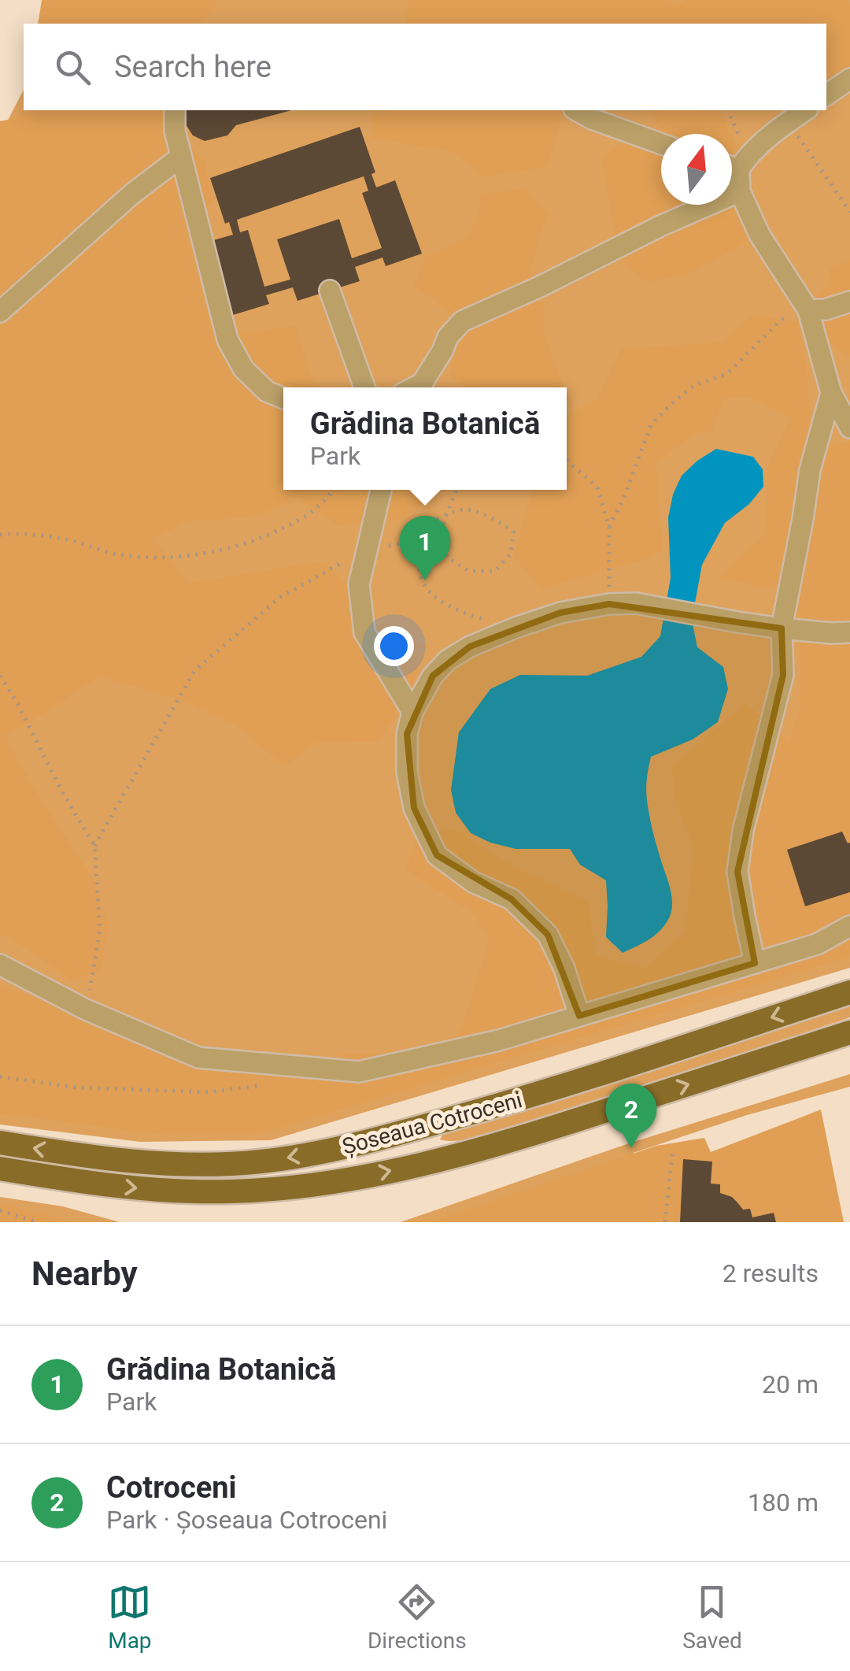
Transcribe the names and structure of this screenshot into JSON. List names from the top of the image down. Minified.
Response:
{"streets":{"main road":["Șoseaua Cotroceni"]},"north":"top","page":{"search":"Search here","popup":["Grădina Botanică","Park"],"pins":["1","2"],"heading":["Nearby","2 results"],"list":[{"mark":"1","name":"Grădina Botanică","note":"Park","value":"20 m"},{"mark":"2","name":"Cotroceni","note":"Park · Șoseaua Cotroceni","value":"180 m"}],"nav":["Map","Directions","Saved"]}}
